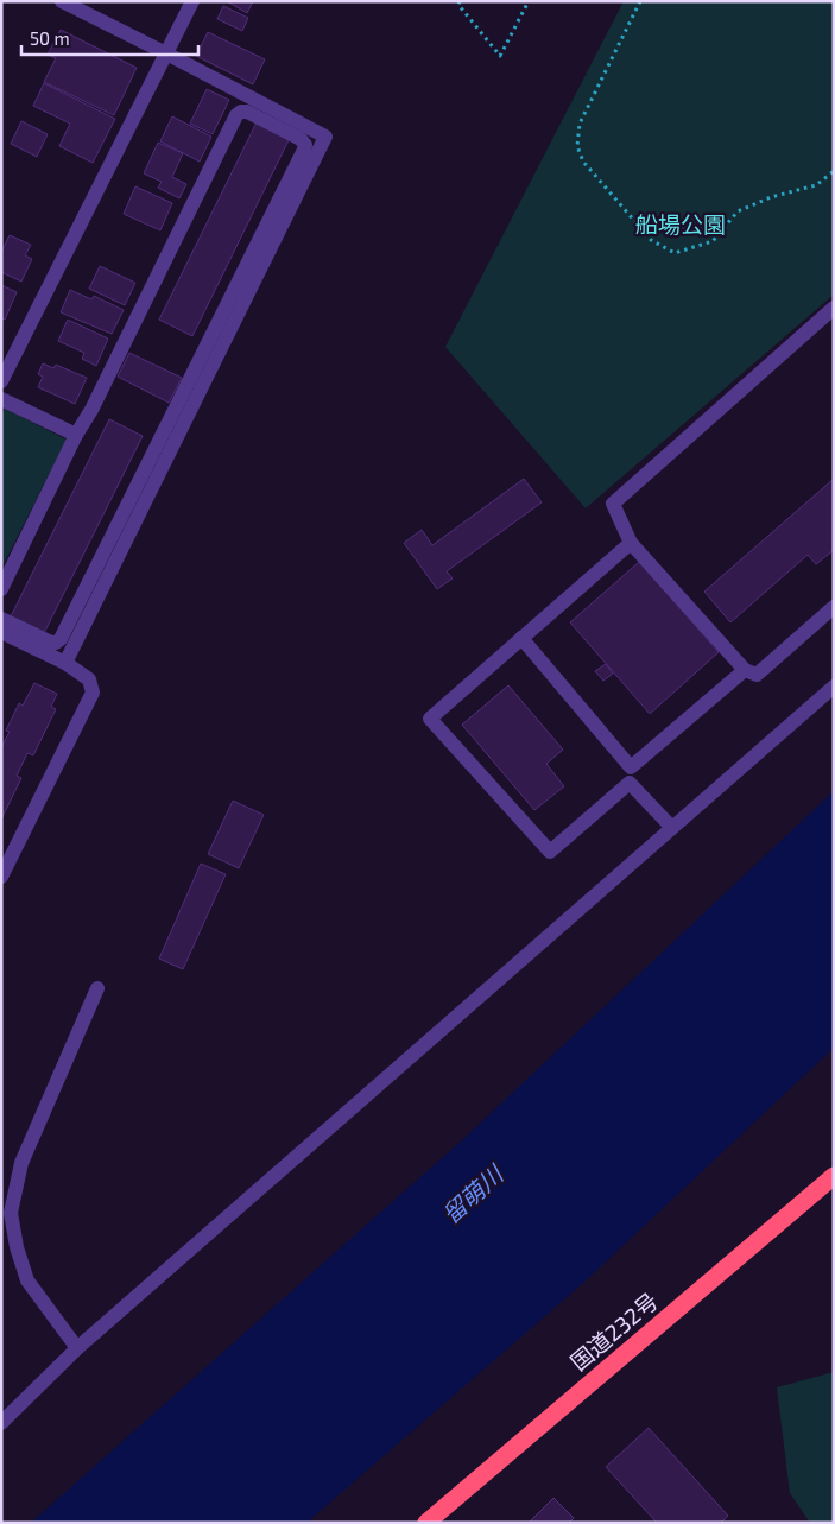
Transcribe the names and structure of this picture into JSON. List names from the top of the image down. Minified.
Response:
{"streets":{"highway":["国道232号"]},"water":["留萌川"],"parks":["船場公園"],"scale_bar":"50 m"}
